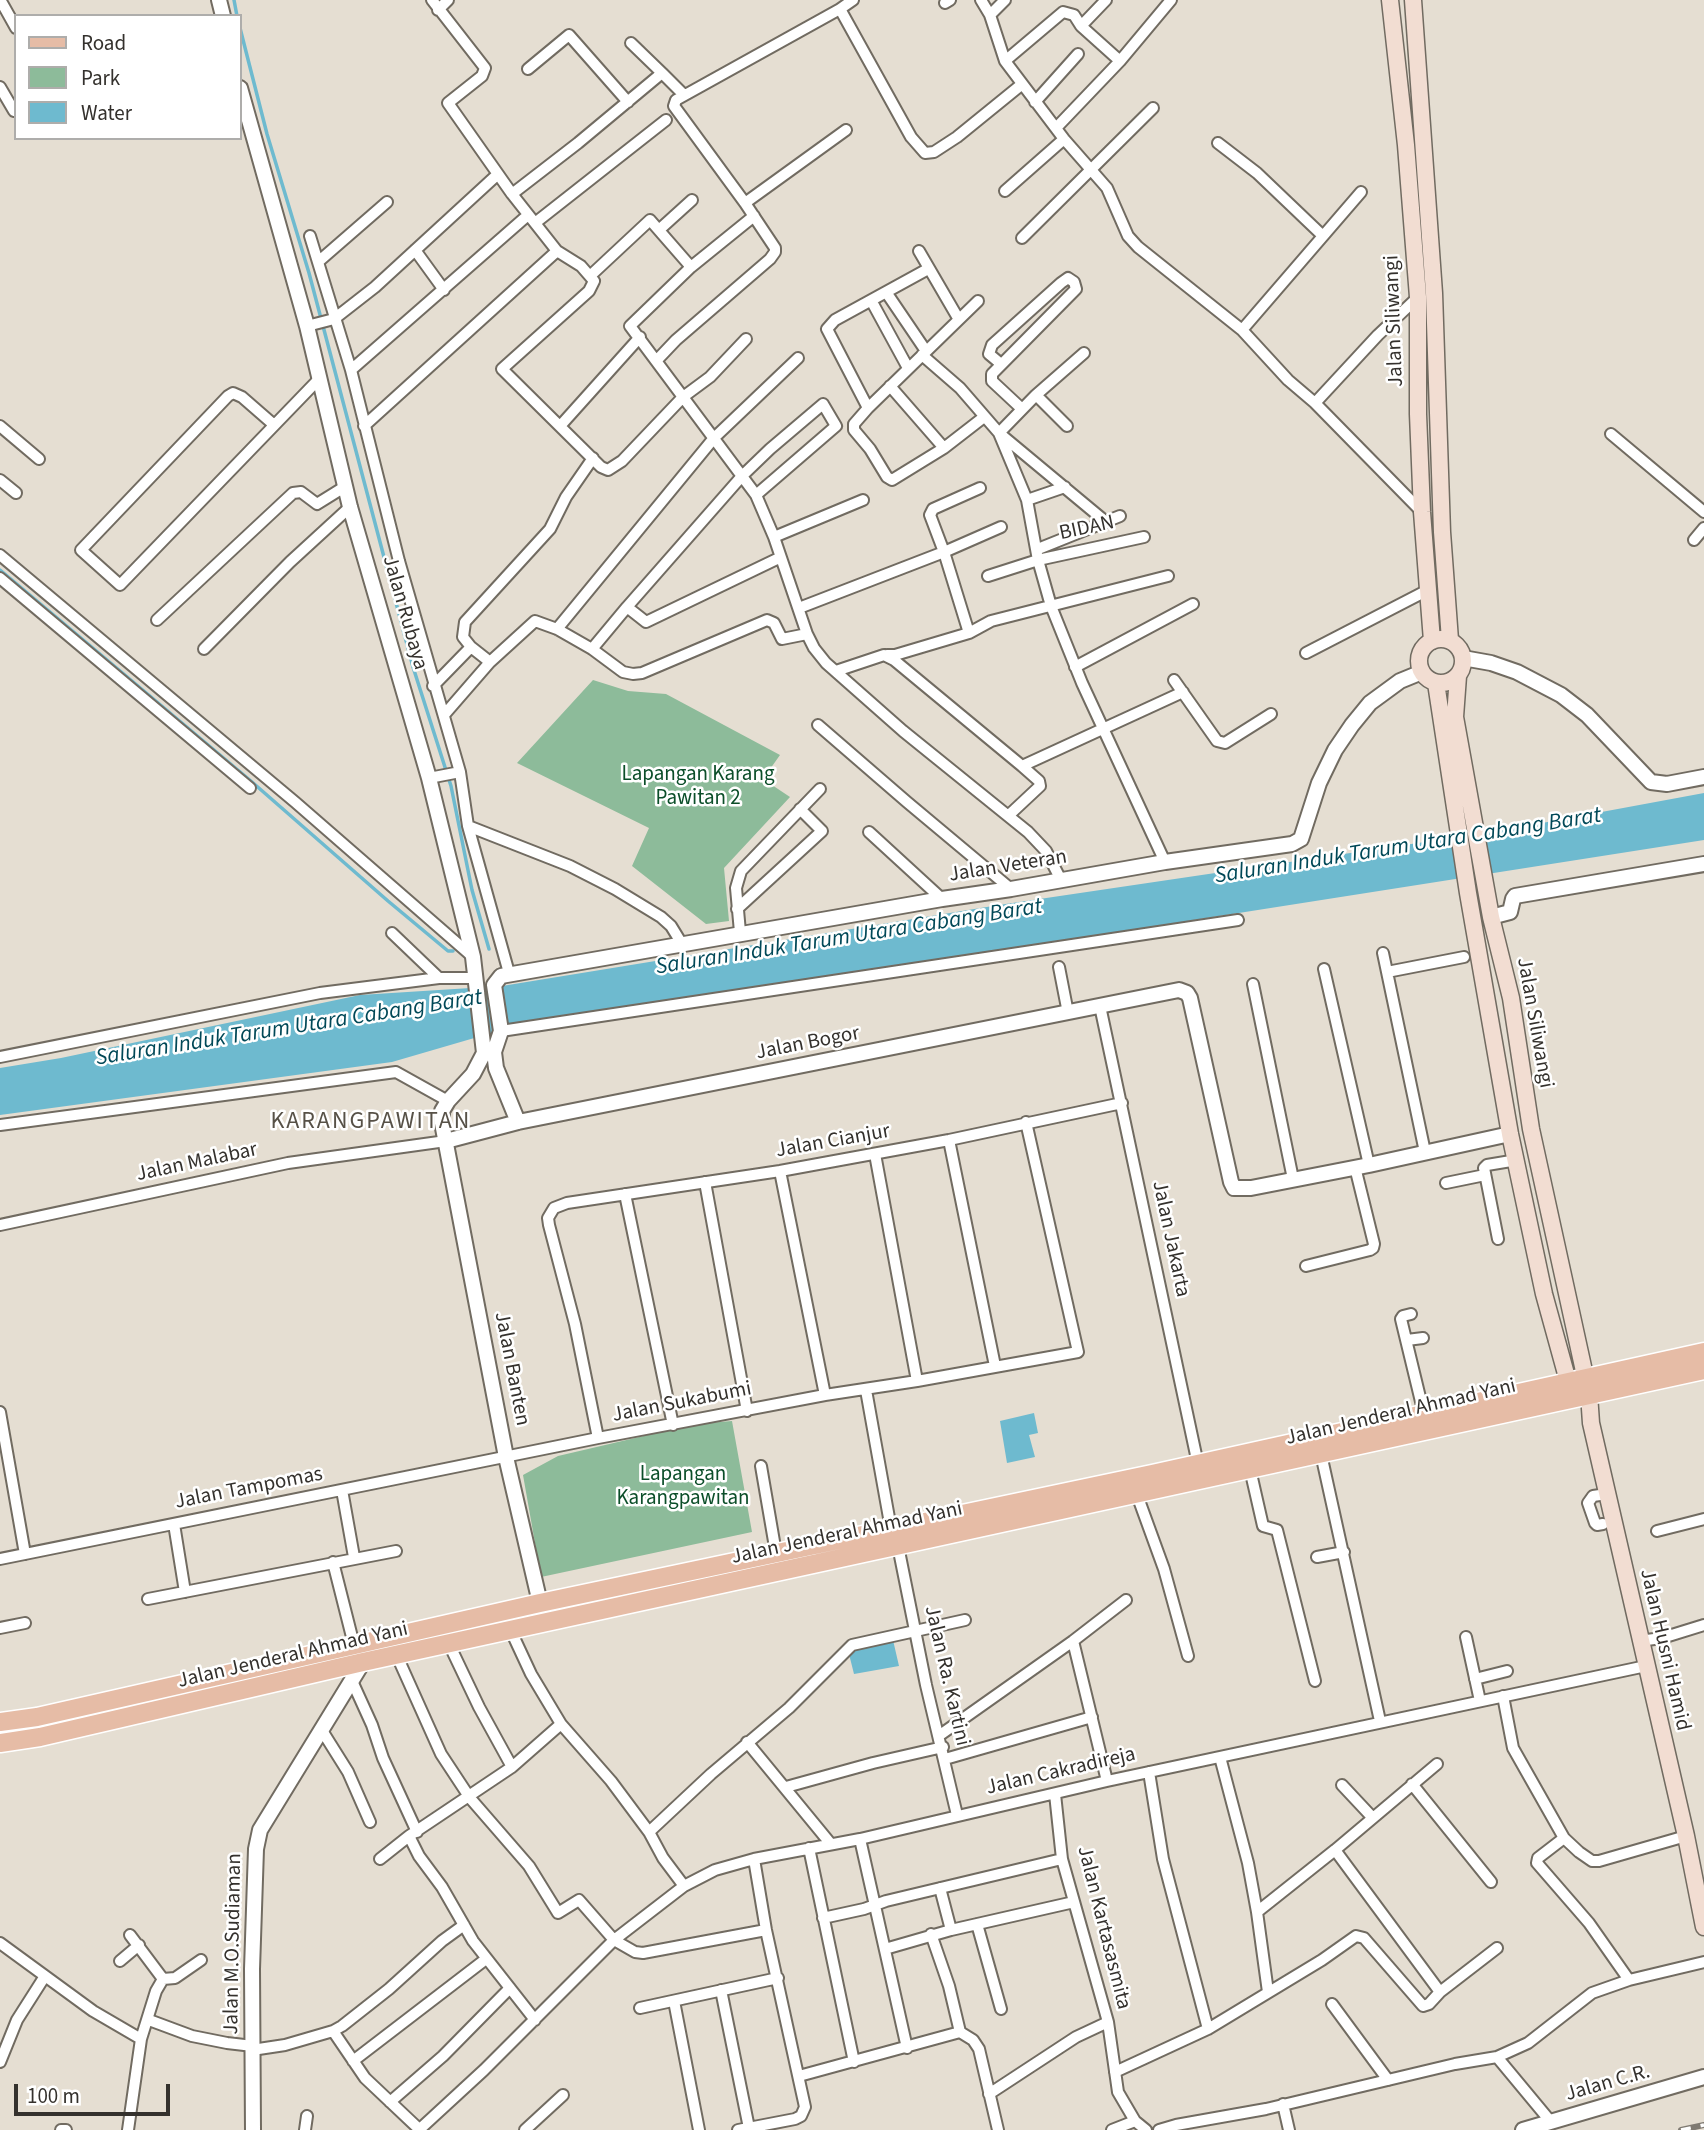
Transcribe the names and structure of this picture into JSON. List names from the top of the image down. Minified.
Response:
{"streets":{"main road":["Jalan Siliwangi","Jalan Jenderal Ahmad Yani","Jalan Husni Hamid"],"street":["BIDAN","Jalan Rubaya","Jalan Veteran","Jalan Bogor","Jalan Cianjur","Jalan Malabar","Jalan Jakarta","Jalan Banten","Jalan Sukabumi","Jalan Tampomas","Jalan Ra. Kartini","Jalan Cakradireja","Jalan Kartasasmita","Jalan M.O.Sudiaman","Jalan C.R."]},"crossings":[["Jalan Siliwangi","Jalan Veteran"],["Jalan Siliwangi","Jalan Jenderal Ahmad Yani"],["Jalan Siliwangi","Jalan Husni Hamid"],["Jalan Bogor","Jalan Malabar"],["Jalan Bogor","Jalan Jakarta"],["Jalan Bogor","Jalan Banten"],["Jalan Cianjur","Jalan Jakarta"],["Jalan Cianjur","Jalan Sukabumi"],["Jalan Malabar","Jalan Banten"],["Jalan Jakarta","Jalan Jenderal Ahmad Yani"],["Jalan Banten","Jalan Sukabumi"],["Jalan Banten","Jalan Jenderal Ahmad Yani"],["Jalan Banten","Jalan Tampomas"],["Jalan Sukabumi","Jalan Tampomas"],["Jalan Sukabumi","Jalan Ra. Kartini"],["Jalan Jenderal Ahmad Yani","Jalan Husni Hamid"],["Jalan Jenderal Ahmad Yani","Jalan Ra. Kartini"],["Jalan Jenderal Ahmad Yani","Jalan M.O.Sudiaman"],["Jalan Husni Hamid","Jalan Cakradireja"],["Jalan Ra. Kartini","Jalan Cakradireja"],["Jalan Cakradireja","Jalan Kartasasmita"]],"districts":["KARANGPAWITAN"],"water":["Saluran Induk Tarum Utara Cabang Barat"],"parks":["Lapangan Karang Pawitan 2","Lapangan Karangpawitan"],"legend":["Road","Park","Water"],"scale_bar":"100 m"}
